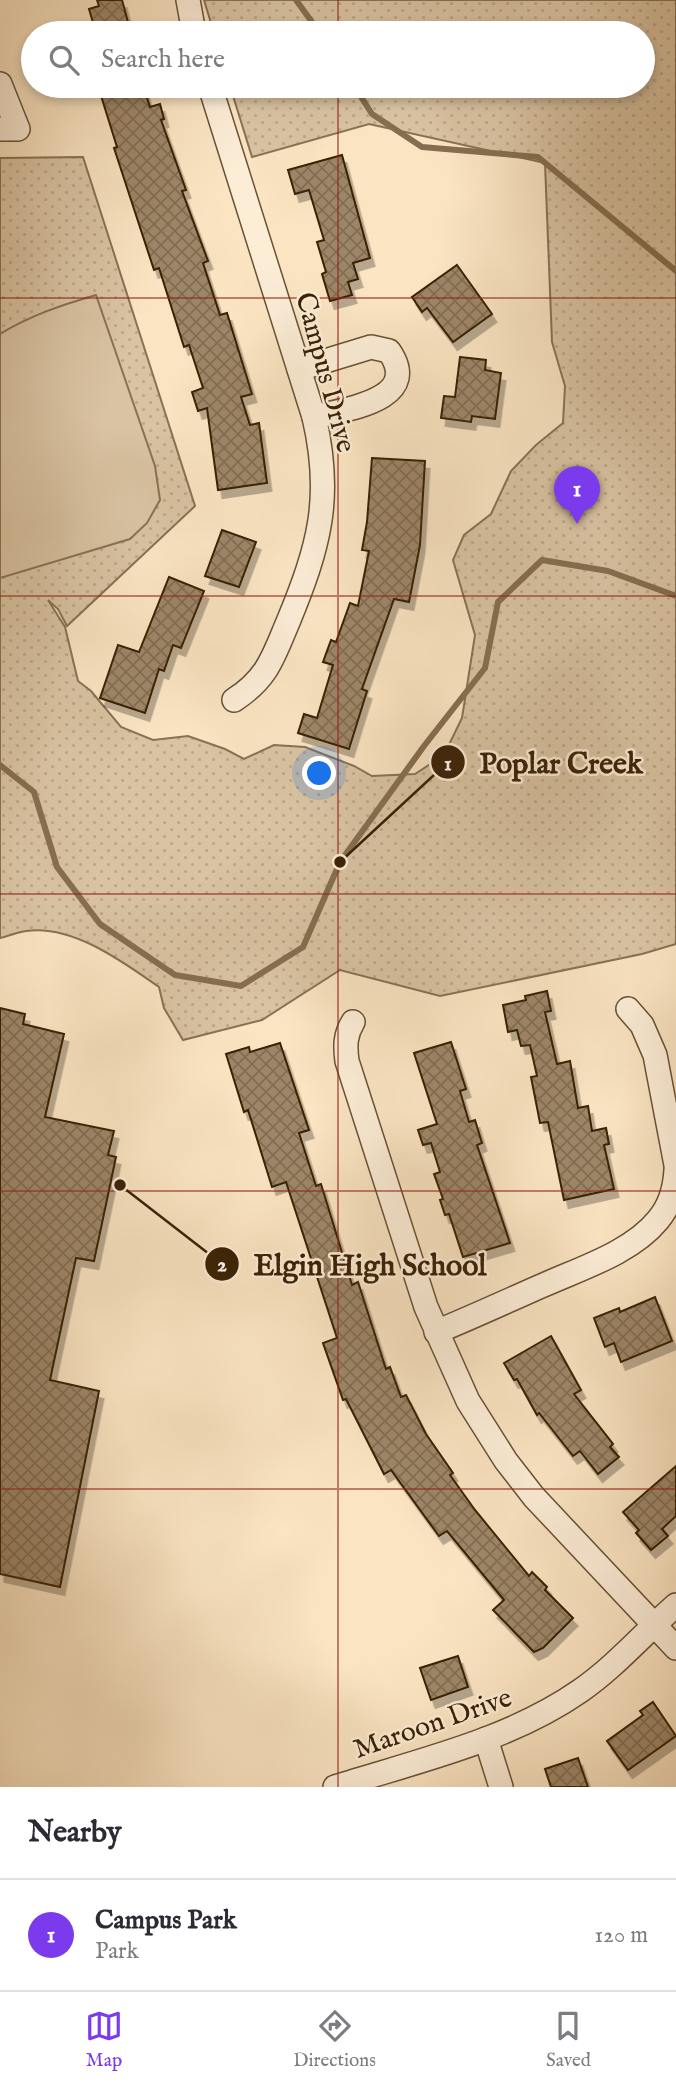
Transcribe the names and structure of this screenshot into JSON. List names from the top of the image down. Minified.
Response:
{"streets":{"street":["Campus Drive","Maroon Drive"]},"places":["Poplar Creek","Elgin High School"],"page":{"search":"Search here","pins":"1","heading":"Nearby","list":[{"mark":"1","name":"Campus Park","note":"Park","value":"120 m"}],"nav":["Map","Directions","Saved"]}}
